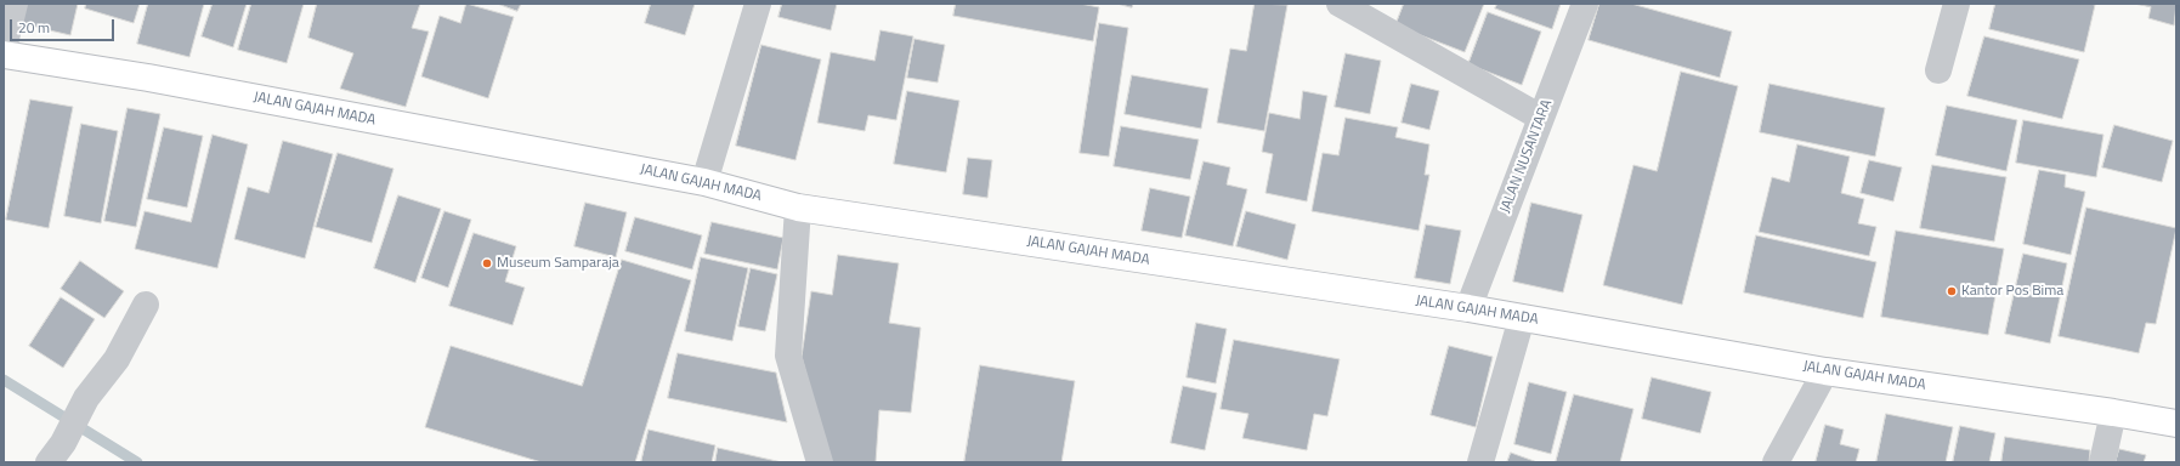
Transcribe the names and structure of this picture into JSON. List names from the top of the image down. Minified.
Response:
{"streets":{"main road":["JALAN GAJAH MADA"],"street":["JALAN NUSANTARA"]},"crossings":[["JALAN GAJAH MADA","JALAN NUSANTARA"]],"places":["Museum Samparaja","Kantor Pos Bima"],"scale_bar":"20 m"}
